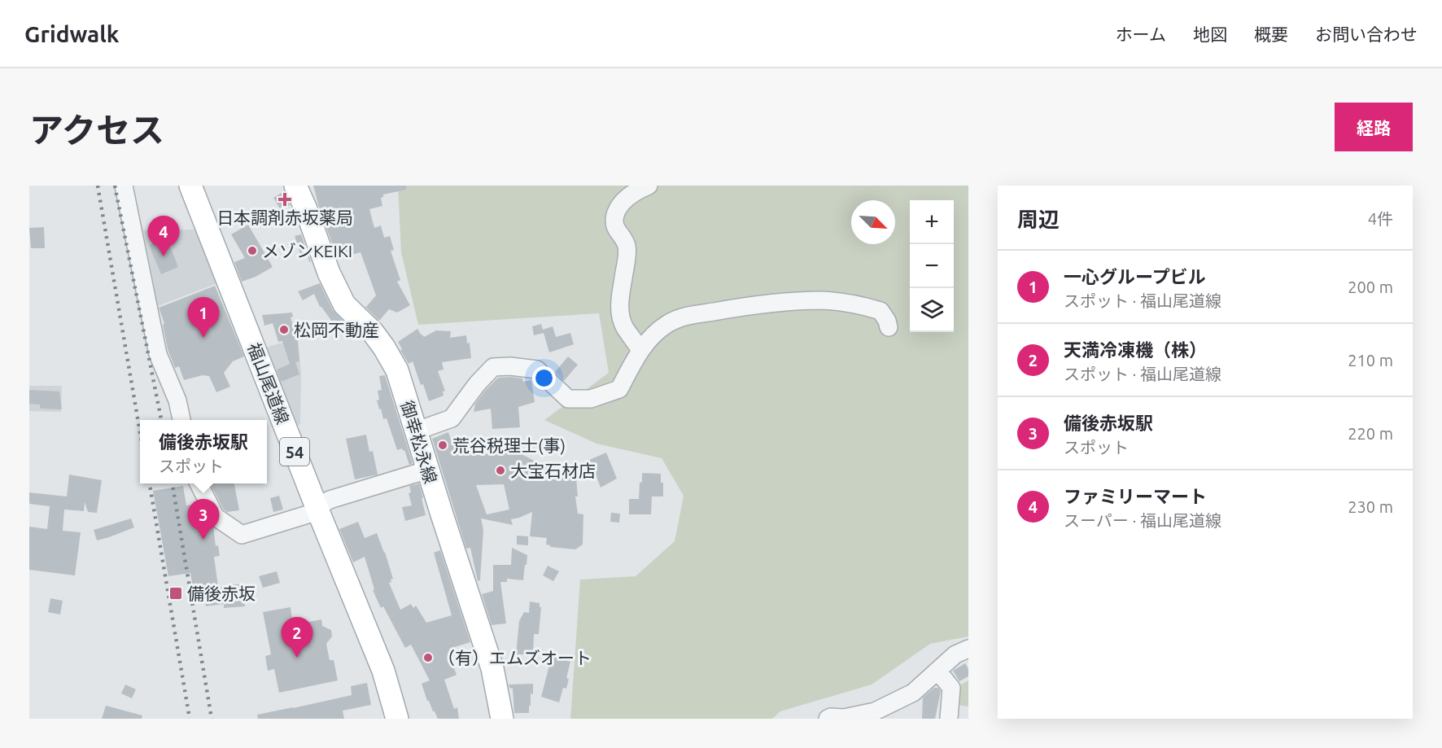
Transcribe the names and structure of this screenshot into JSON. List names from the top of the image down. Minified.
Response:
{"streets":{"main road":["福山尾道線","御幸松永線","54"]},"places":{"health":["日本調剤赤坂薬局"],"other":["メゾンKEIKI","松岡不動産","荒谷税理士(事)","大宝石材店","（有）エムズオート"],"transit":["備後赤坂"]},"north":"bottom right","page":{"header":"Gridwalk","nav":["ホーム","地図","概要","お問い合わせ"],"title":"アクセス","buttons":"経路","heading":["周辺","4件"],"map_buttons":["+","−"],"pins":["4","1","3","2"],"list":[{"mark":"1","name":"一心グループビル","note":"スポット · 福山尾道線","value":"200 m"},{"mark":"2","name":"天満冷凍機（株）","note":"スポット · 福山尾道線","value":"210 m"},{"mark":"3","name":"備後赤坂駅","note":"スポット","value":"220 m"},{"mark":"4","name":"ファミリーマート","note":"スーパー · 福山尾道線","value":"230 m"}],"popup":["備後赤坂駅","スポット"]}}
